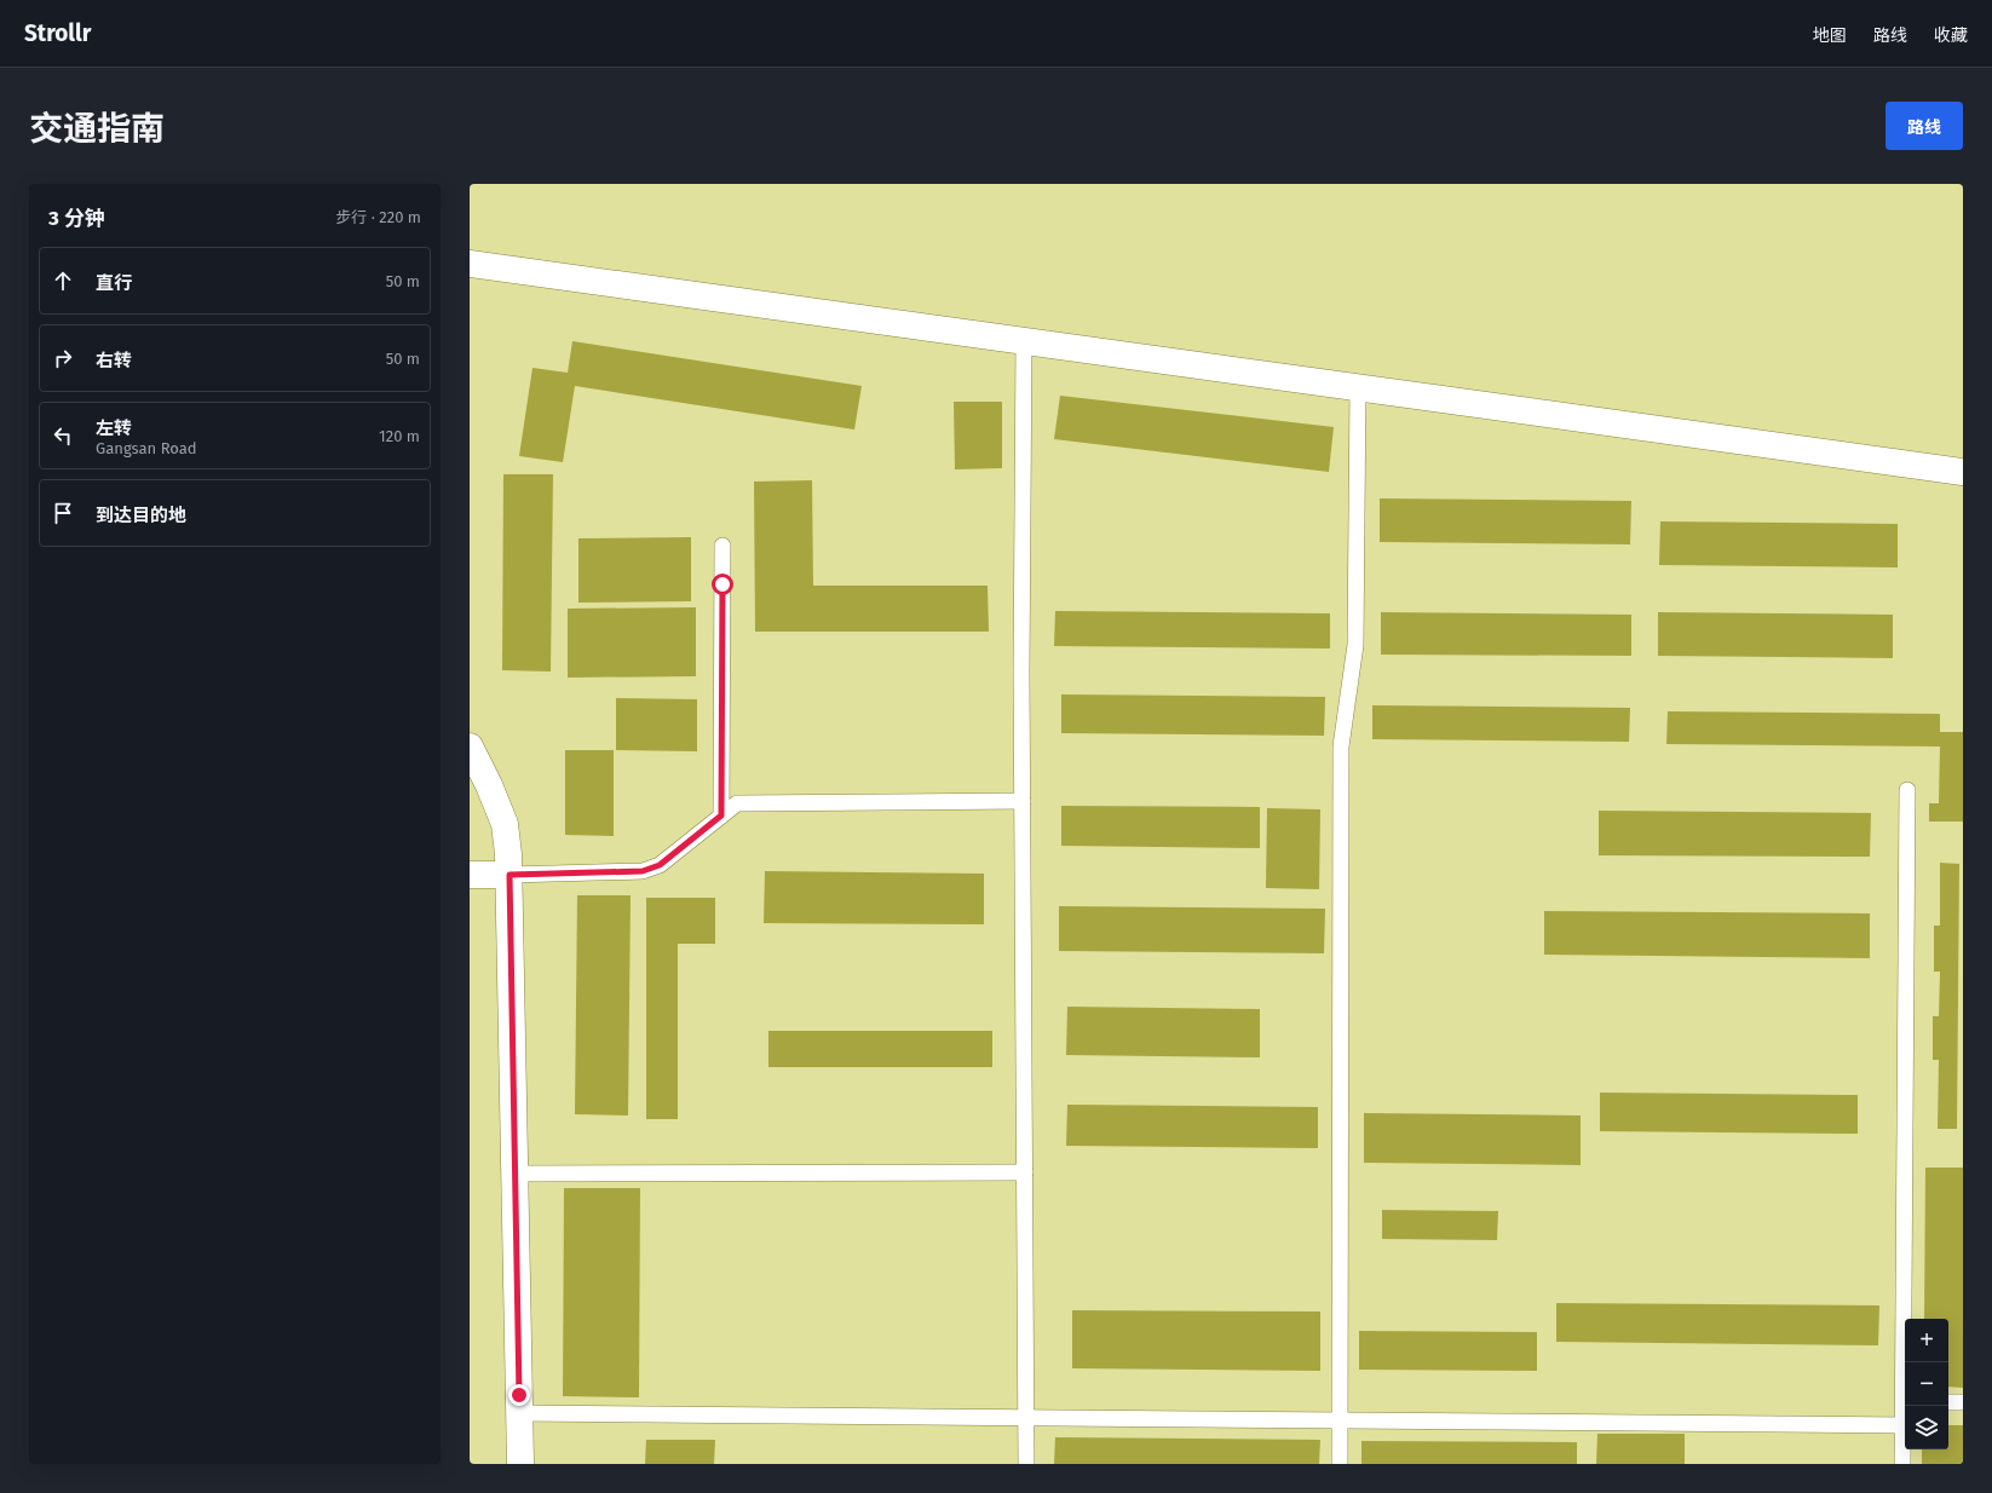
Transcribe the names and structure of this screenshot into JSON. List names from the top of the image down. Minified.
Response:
{"page":{"header":"Strollr","nav":["地图","路线","收藏"],"title":"交通指南","buttons":"路线","heading":["3 分钟","步行 · 220 m"],"list":[["直行","50 m"],["右转","50 m"],["左转","Gangsan Road","120 m"],"到达目的地"],"map_buttons":["+","−"]}}
